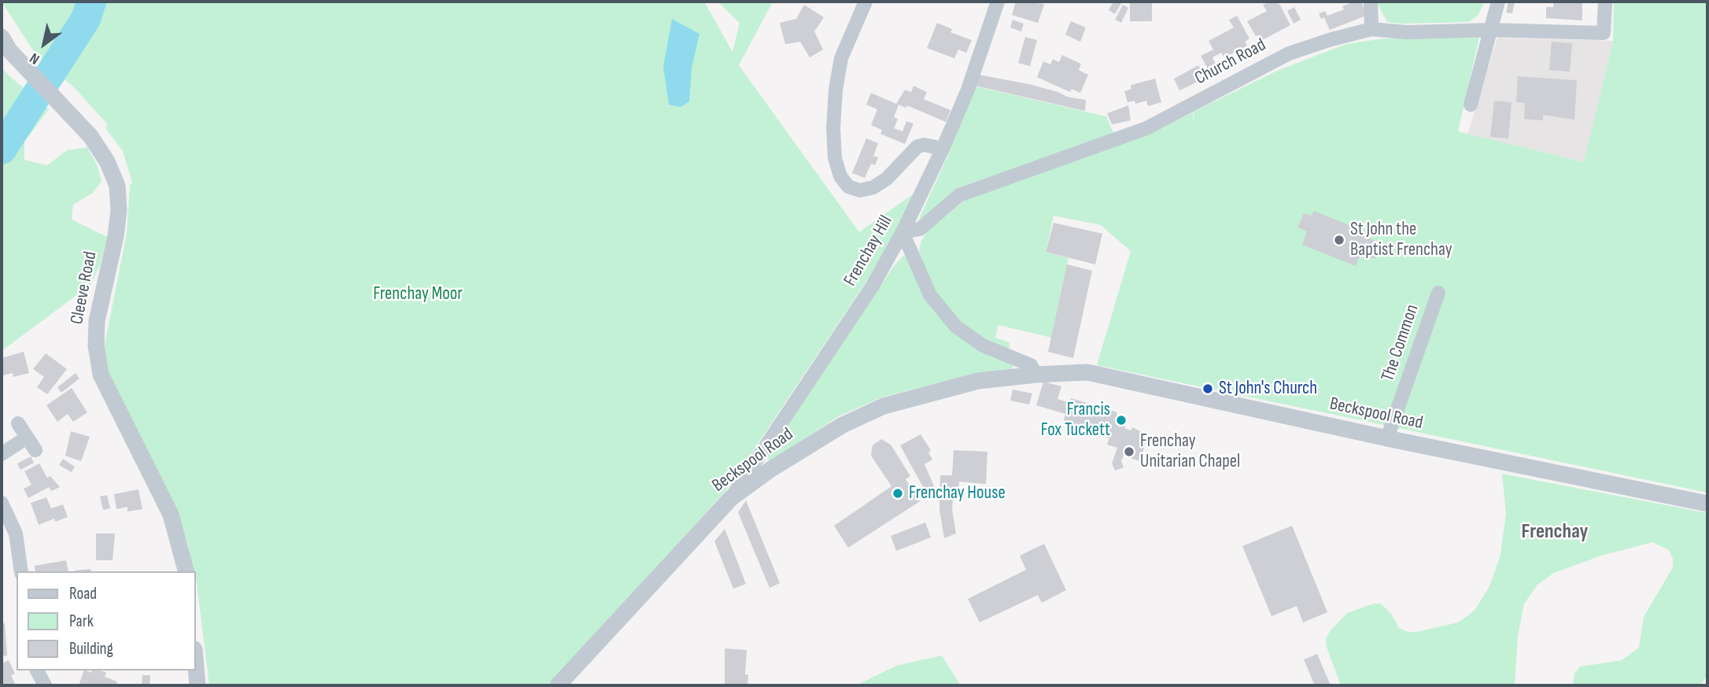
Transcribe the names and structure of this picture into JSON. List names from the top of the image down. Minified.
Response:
{"streets":{"street":["Church Road","Frenchay Hill","Cleeve Road","The Common","Beckspool Road"]},"crossings":[["Church Road","Frenchay Hill"],["Frenchay Hill","Beckspool Road"],["The Common","Beckspool Road"]],"districts":["Frenchay"],"parks":["Frenchay Moor"],"places":["St John the Baptist Frenchay","St John's Church","Francis Fox Tuckett","Frenchay Unitarian Chapel","Frenchay House"],"legend":["Road","Park","Building"],"north":"bottom left"}
